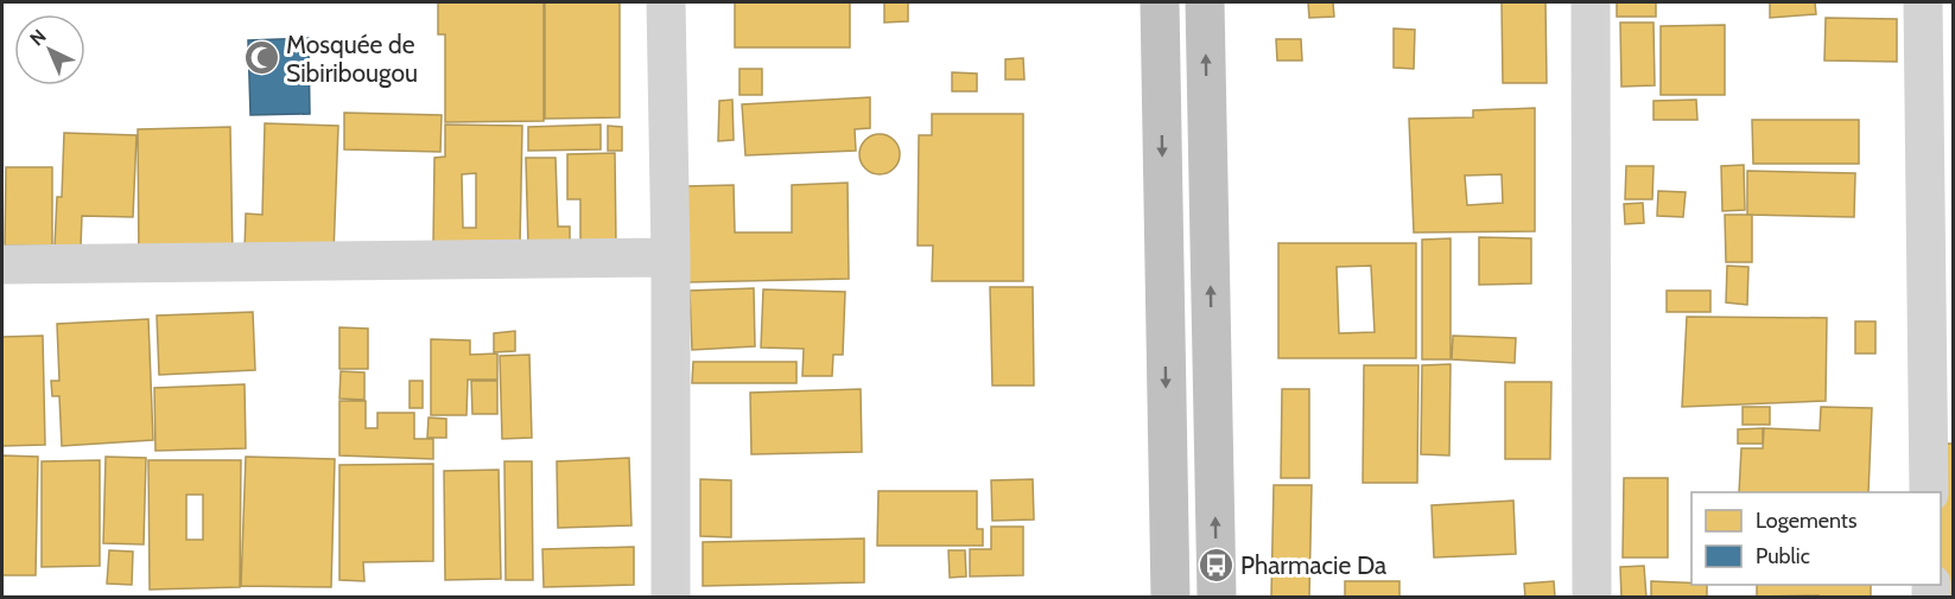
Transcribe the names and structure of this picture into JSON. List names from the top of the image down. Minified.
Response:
{"places":{"mosque":["Mosquée de Sibiribougou"],"bus stop":["Pharmacie Da"]},"legend":["Logements","Public"],"north":"top left"}
